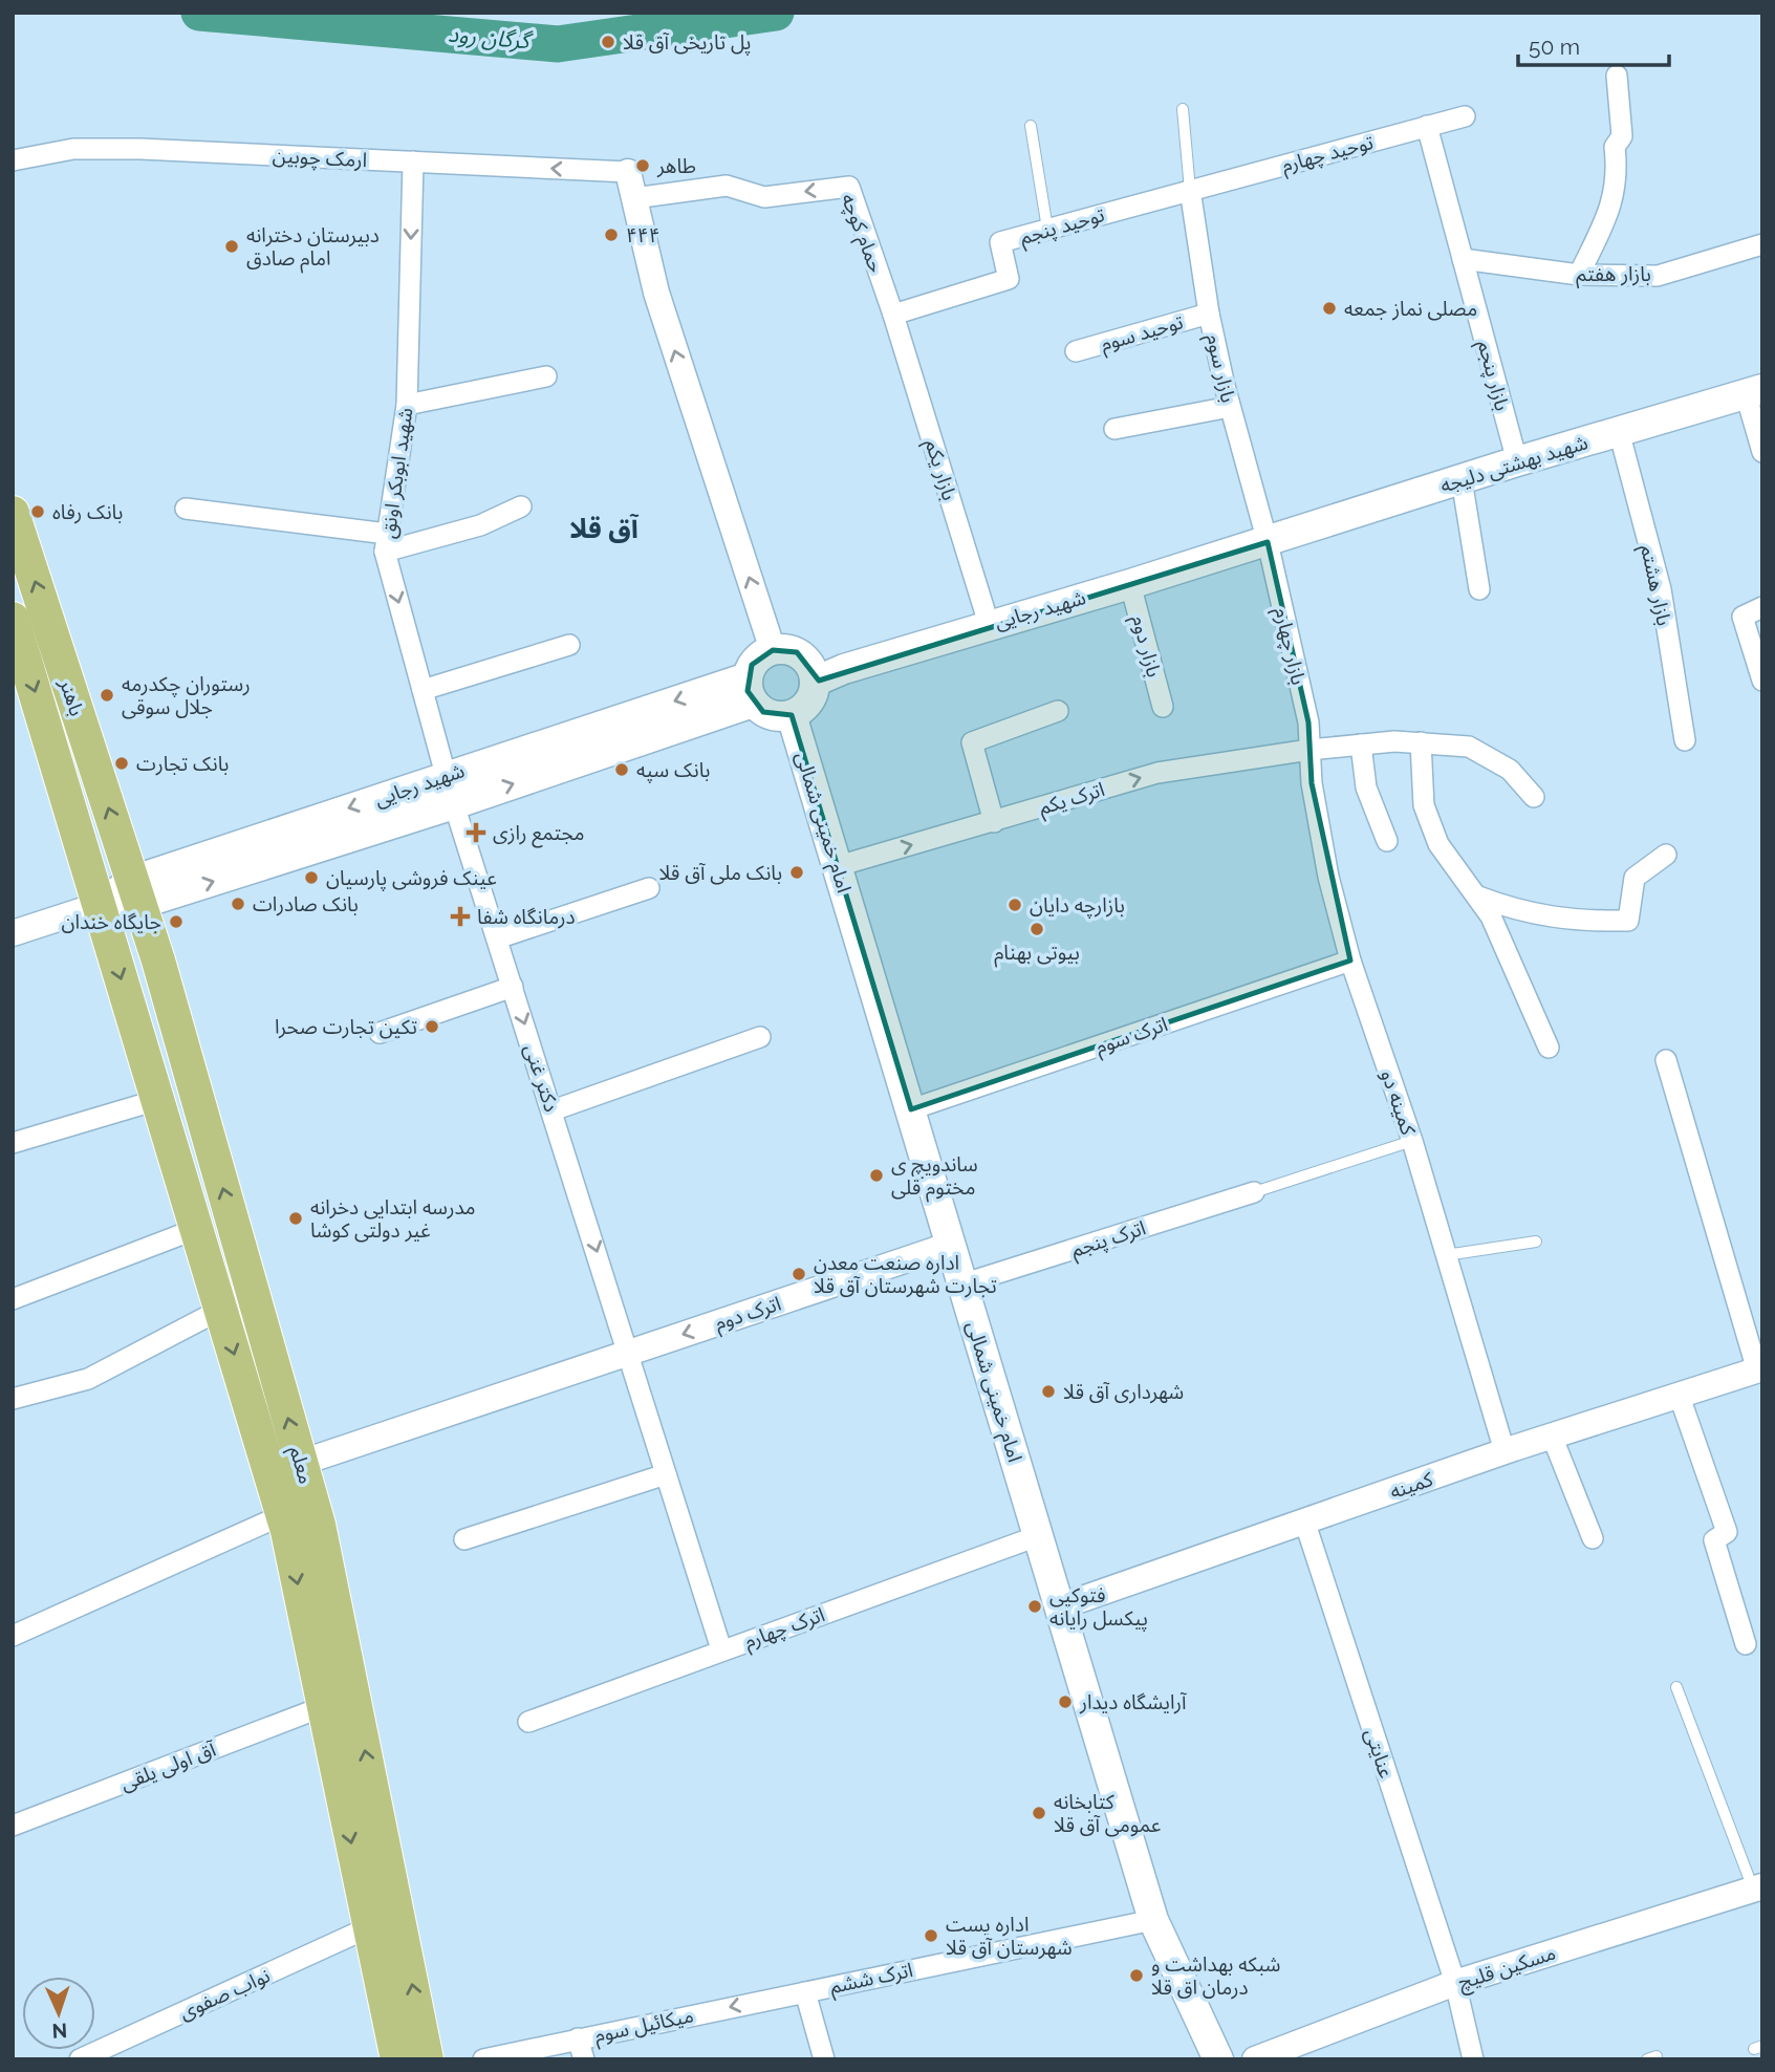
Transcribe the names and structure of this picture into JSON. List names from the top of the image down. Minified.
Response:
{"streets":{"main road":["شهید بهشتی دلیجه","شهید رجایی","باهنر","امام خمینی شمالی","معلم"],"street":["توحید چهارم","ارمک چوبین","توحید پنجم","حمام کوچه","بازار هفتم","توحید سوم","بازار سوم","بازار پنجم","بازار یکم","شهید ابوبکر اونق","بازار هشتم","بازار دوم","بازار چهارم","اترک یکم","اترک سوم","دکتر غنی","کمینه دو","اترک پنجم","اترک دوم","کمینه","اترک چهارم","عنایتی","آق اولی یلقی","مسکین قلیچ","اترک ششم","نواب صفوی","میکائیل سوم"]},"crossings":[["توحید چهارم","توحید پنجم"],["توحید چهارم","بازار سوم"],["توحید چهارم","بازار پنجم"],["ارمک چوبین","شهید ابوبکر اونق"],["توحید پنجم","حمام کوچه"],["توحید پنجم","بازار سوم"],["توحید پنجم","بازار یکم"],["حمام کوچه","بازار یکم"],["بازار هفتم","بازار پنجم"],["توحید سوم","بازار سوم"],["بازار سوم","شهید بهشتی دلیجه"],["بازار سوم","شهید رجایی"],["بازار سوم","بازار چهارم"],["بازار پنجم","شهید بهشتی دلیجه"],["شهید بهشتی دلیجه","بازار هشتم"],["شهید بهشتی دلیجه","شهید رجایی"],["شهید بهشتی دلیجه","بازار چهارم"],["بازار یکم","شهید رجایی"],["شهید ابوبکر اونق","شهید رجایی"],["شهید رجایی","بازار دوم"],["شهید رجایی","بازار چهارم"],["شهید رجایی","باهنر"],["شهید رجایی","امام خمینی شمالی"],["شهید رجایی","دکتر غنی"],["شهید رجایی","معلم"],["بازار چهارم","اترک یکم"],["بازار چهارم","کمینه دو"],["باهنر","معلم"],["اترک یکم","امام خمینی شمالی"],["اترک یکم","کمینه دو"],["امام خمینی شمالی","اترک سوم"],["امام خمینی شمالی","اترک پنجم"],["امام خمینی شمالی","اترک دوم"],["امام خمینی شمالی","کمینه"],["امام خمینی شمالی","اترک چهارم"],["امام خمینی شمالی","اترک ششم"],["اترک سوم","کمینه دو"],["دکتر غنی","اترک دوم"],["دکتر غنی","اترک چهارم"],["کمینه دو","کمینه"],["اترک دوم","معلم"],["معلم","آق اولی یلقی"],["معلم","نواب صفوی"],["کمینه","عنایتی"],["عنایتی","مسکین قلیچ"],["اترک ششم","میکائیل سوم"]],"one_way":["حمام کوچه","شهید ابوبکر اونق","اترک یکم","دکتر غنی","اترک دوم","میکائیل سوم"],"districts":["آق قلا"],"water":["گرگان رود"],"places":{"other":["پل تاریخی آق قلا","طاهر","۴۴۴","دبیرستان دخترانه امام صادق","مصلی نماز جمعه","بانک رفاه","رستوران چکدرمه جلال سوقی","بانک تجارت","بانک سپه","بانک ملی آق قلا","عینک فروشی پارسیان","بانک صادرات","بازارچه دایان","جایگاه خندان","بیوتی بهنام","تکین تجارت صحرا","ساندویچ ی مختوم قلی","مدرسه ابتدایی دخرانه غیر دولتی کوشا","اداره صنعت معدن تجارت شهرستان آق قلا","شهرداری آق قلا","فتوکپی پیکسل رایانه","آرایشگاه دیدار","کتابخانه عمومی آق قلا","اداره پست شهرستان آق قلا","شبکه بهداشت و درمان اق قلا"],"health":["مجتمع رازی","درمانگاه شفا"]},"scale_bar":"50 m","north":"bottom"}
